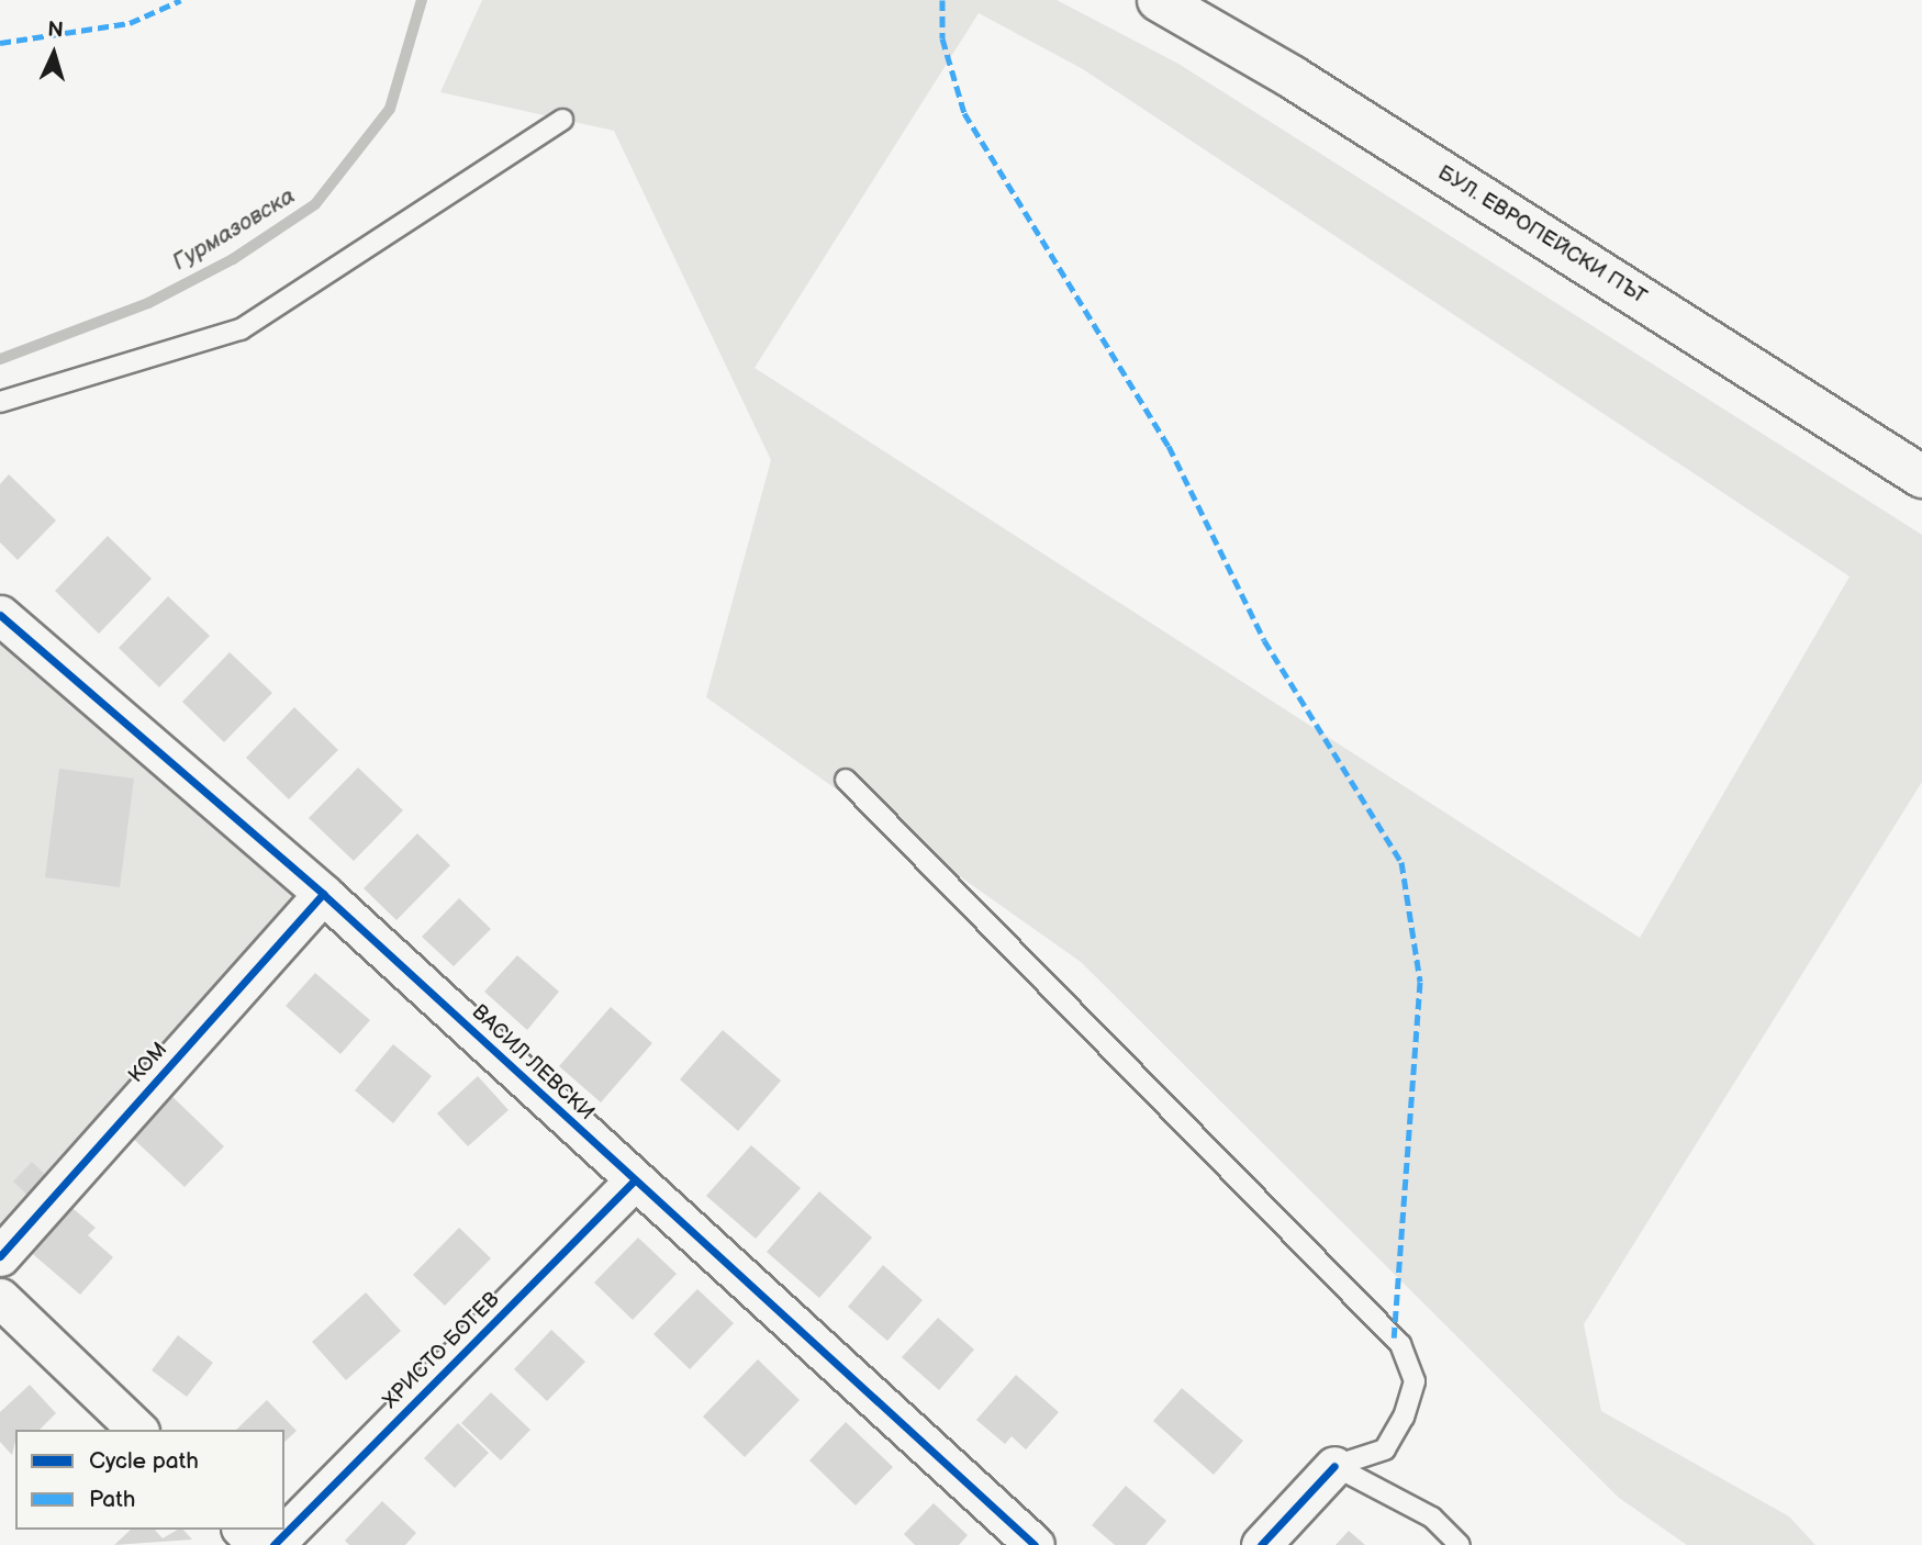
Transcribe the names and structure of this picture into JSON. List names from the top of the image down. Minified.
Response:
{"streets":{"main road":["БУЛ. ЕВРОПЕЙСКИ ПЪТ"],"street":["КОМ","ВАСИЛ ЛЕВСКИ","ХРИСТО БОТЕВ"]},"crossings":[["КОМ","ВАСИЛ ЛЕВСКИ"],["ВАСИЛ ЛЕВСКИ","ХРИСТО БОТЕВ"]],"water":["Гурмазовска"],"legend":["Cycle path","Path"],"north":"top"}
